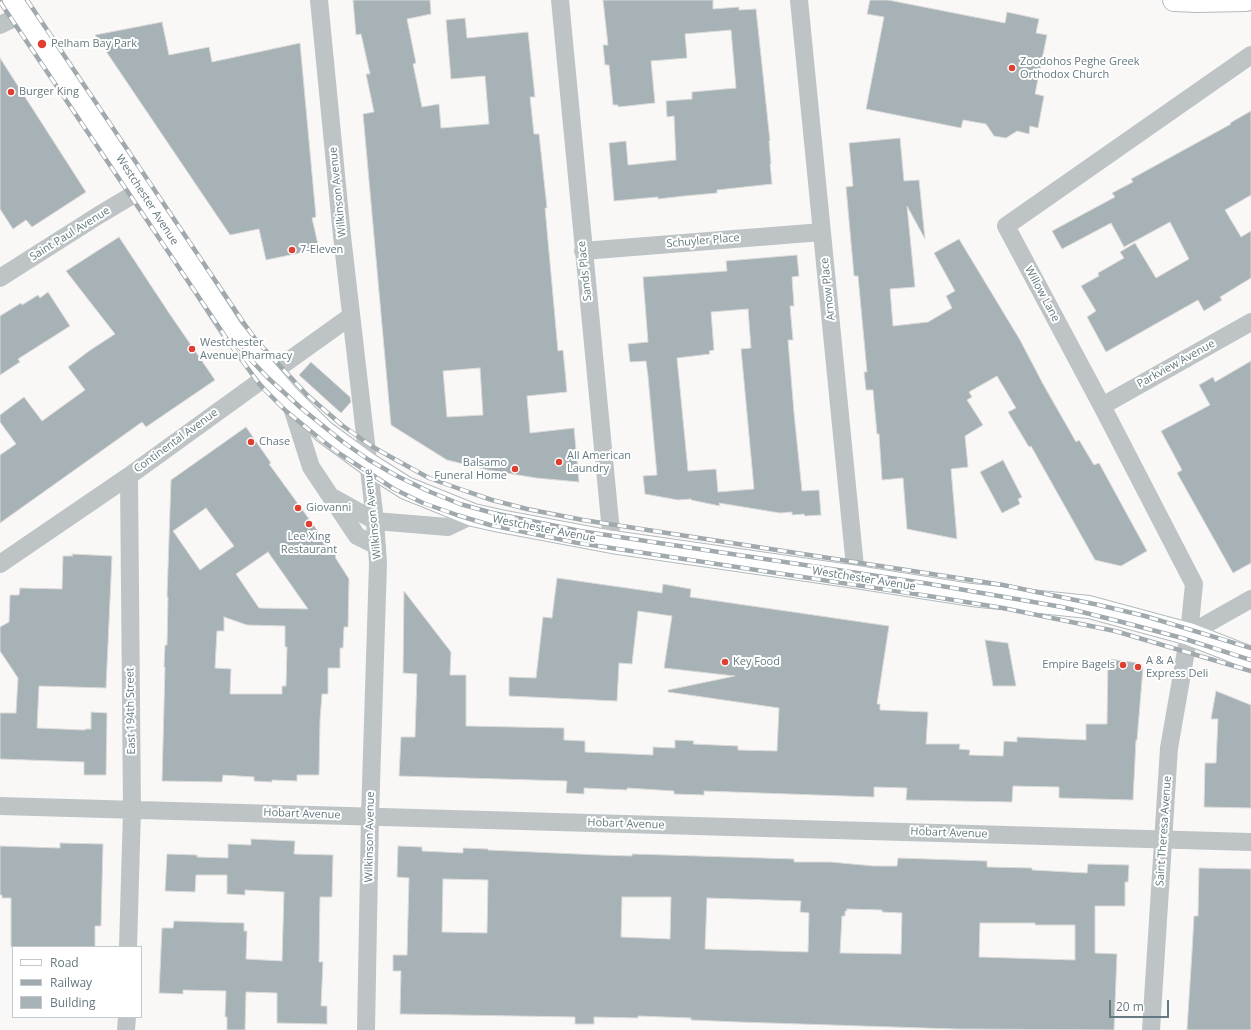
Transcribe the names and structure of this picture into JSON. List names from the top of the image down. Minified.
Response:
{"streets":{"main road":["Westchester Avenue"],"street":["Wilkinson Avenue","Saint Paul Avenue","Schuyler Place","Sands Place","Arnow Place","Willow Lane","Parkview Avenue","Continental Avenue","East 194th Street","Hobart Avenue","Saint Theresa Avenue"]},"crossings":[["Wilkinson Avenue","Westchester Avenue"],["Wilkinson Avenue","Continental Avenue"],["Wilkinson Avenue","Hobart Avenue"],["Westchester Avenue","Saint Paul Avenue"],["Westchester Avenue","Sands Place"],["Westchester Avenue","Arnow Place"],["Westchester Avenue","Willow Lane"],["Westchester Avenue","Continental Avenue"],["Westchester Avenue","Saint Theresa Avenue"],["Schuyler Place","Sands Place"],["Schuyler Place","Arnow Place"],["Willow Lane","Parkview Avenue"],["Willow Lane","Saint Theresa Avenue"],["Continental Avenue","East 194th Street"],["East 194th Street","Hobart Avenue"],["Hobart Avenue","Saint Theresa Avenue"]],"places":["Pelham Bay Park","Zoodohos Peghe Greek Orthodox Church","Burger King","7-Eleven","Westchester Avenue Pharmacy","Chase","All American Laundry","Balsamo Funeral Home","Giovanni","Lee Xing Restaurant","Key Food","Empire Bagels","A & A Express Deli"],"legend":["Road","Railway","Building"],"scale_bar":"20 m"}
